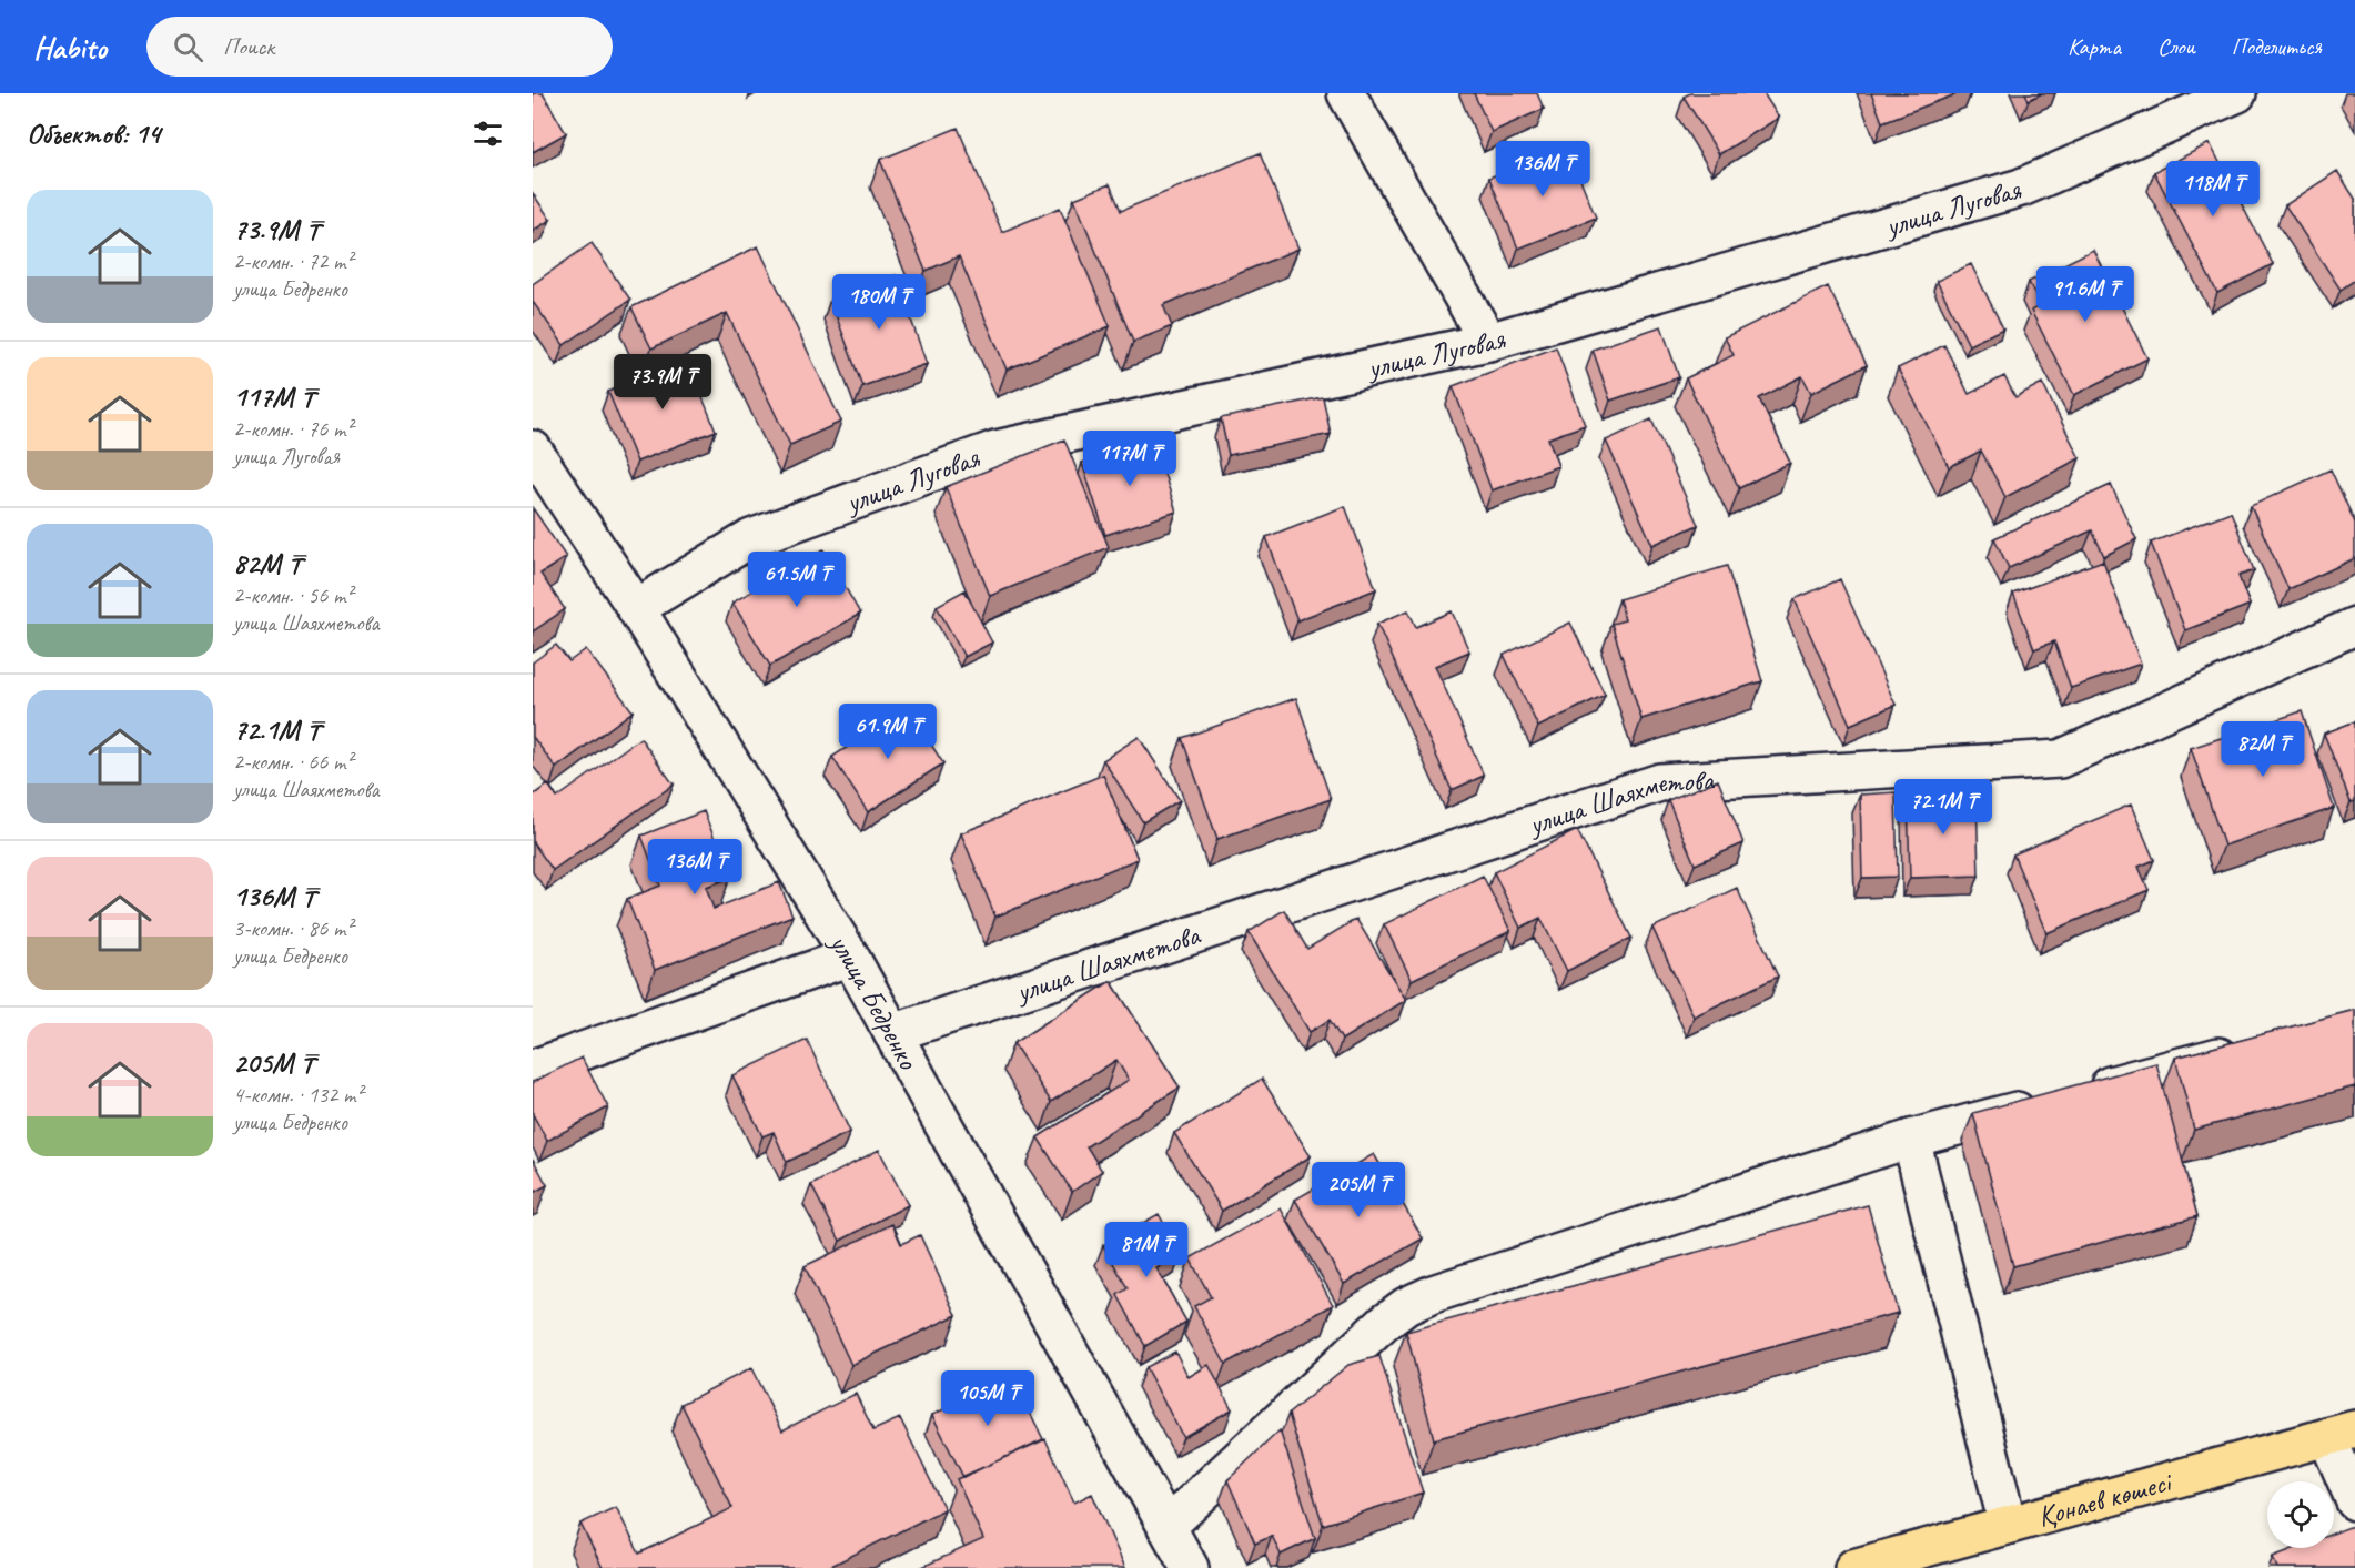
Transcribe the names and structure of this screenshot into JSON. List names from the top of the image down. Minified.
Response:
{"streets":{"main road":["Қонаев көшесі"],"street":["улица Луговая","улица Шаяхметова","улица Бедренко"]},"crossings":[["улица Луговая","улица Бедренко"],["улица Шаяхметова","улица Бедренко"]],"page":{"header":"Habito","search":"Поиск","nav":["Карта","Слои","Поделиться"],"heading":"Объектов: 14","price":["136M ₸","118M ₸","91.6M ₸","180M ₸","73.9M ₸","117M ₸","61.5M ₸","61.9M ₸","82M ₸","72.1M ₸","136M ₸","205M ₸","81M ₸","105M ₸"],"list":[{"name":"73.9M ₸","note":"2-комн. · 72 m² · улица Бедренко"},{"name":"117M ₸","note":"2-комн. · 76 m² · улица Луговая"},{"name":"82M ₸","note":"2-комн. · 56 m² · улица Шаяхметова"},{"name":"72.1M ₸","note":"2-комн. · 66 m² · улица Шаяхметова"},{"name":"136M ₸","note":"3-комн. · 86 m² · улица Бедренко"},{"name":"205M ₸","note":"4-комн. · 132 m² · улица Бедренко"}]}}
